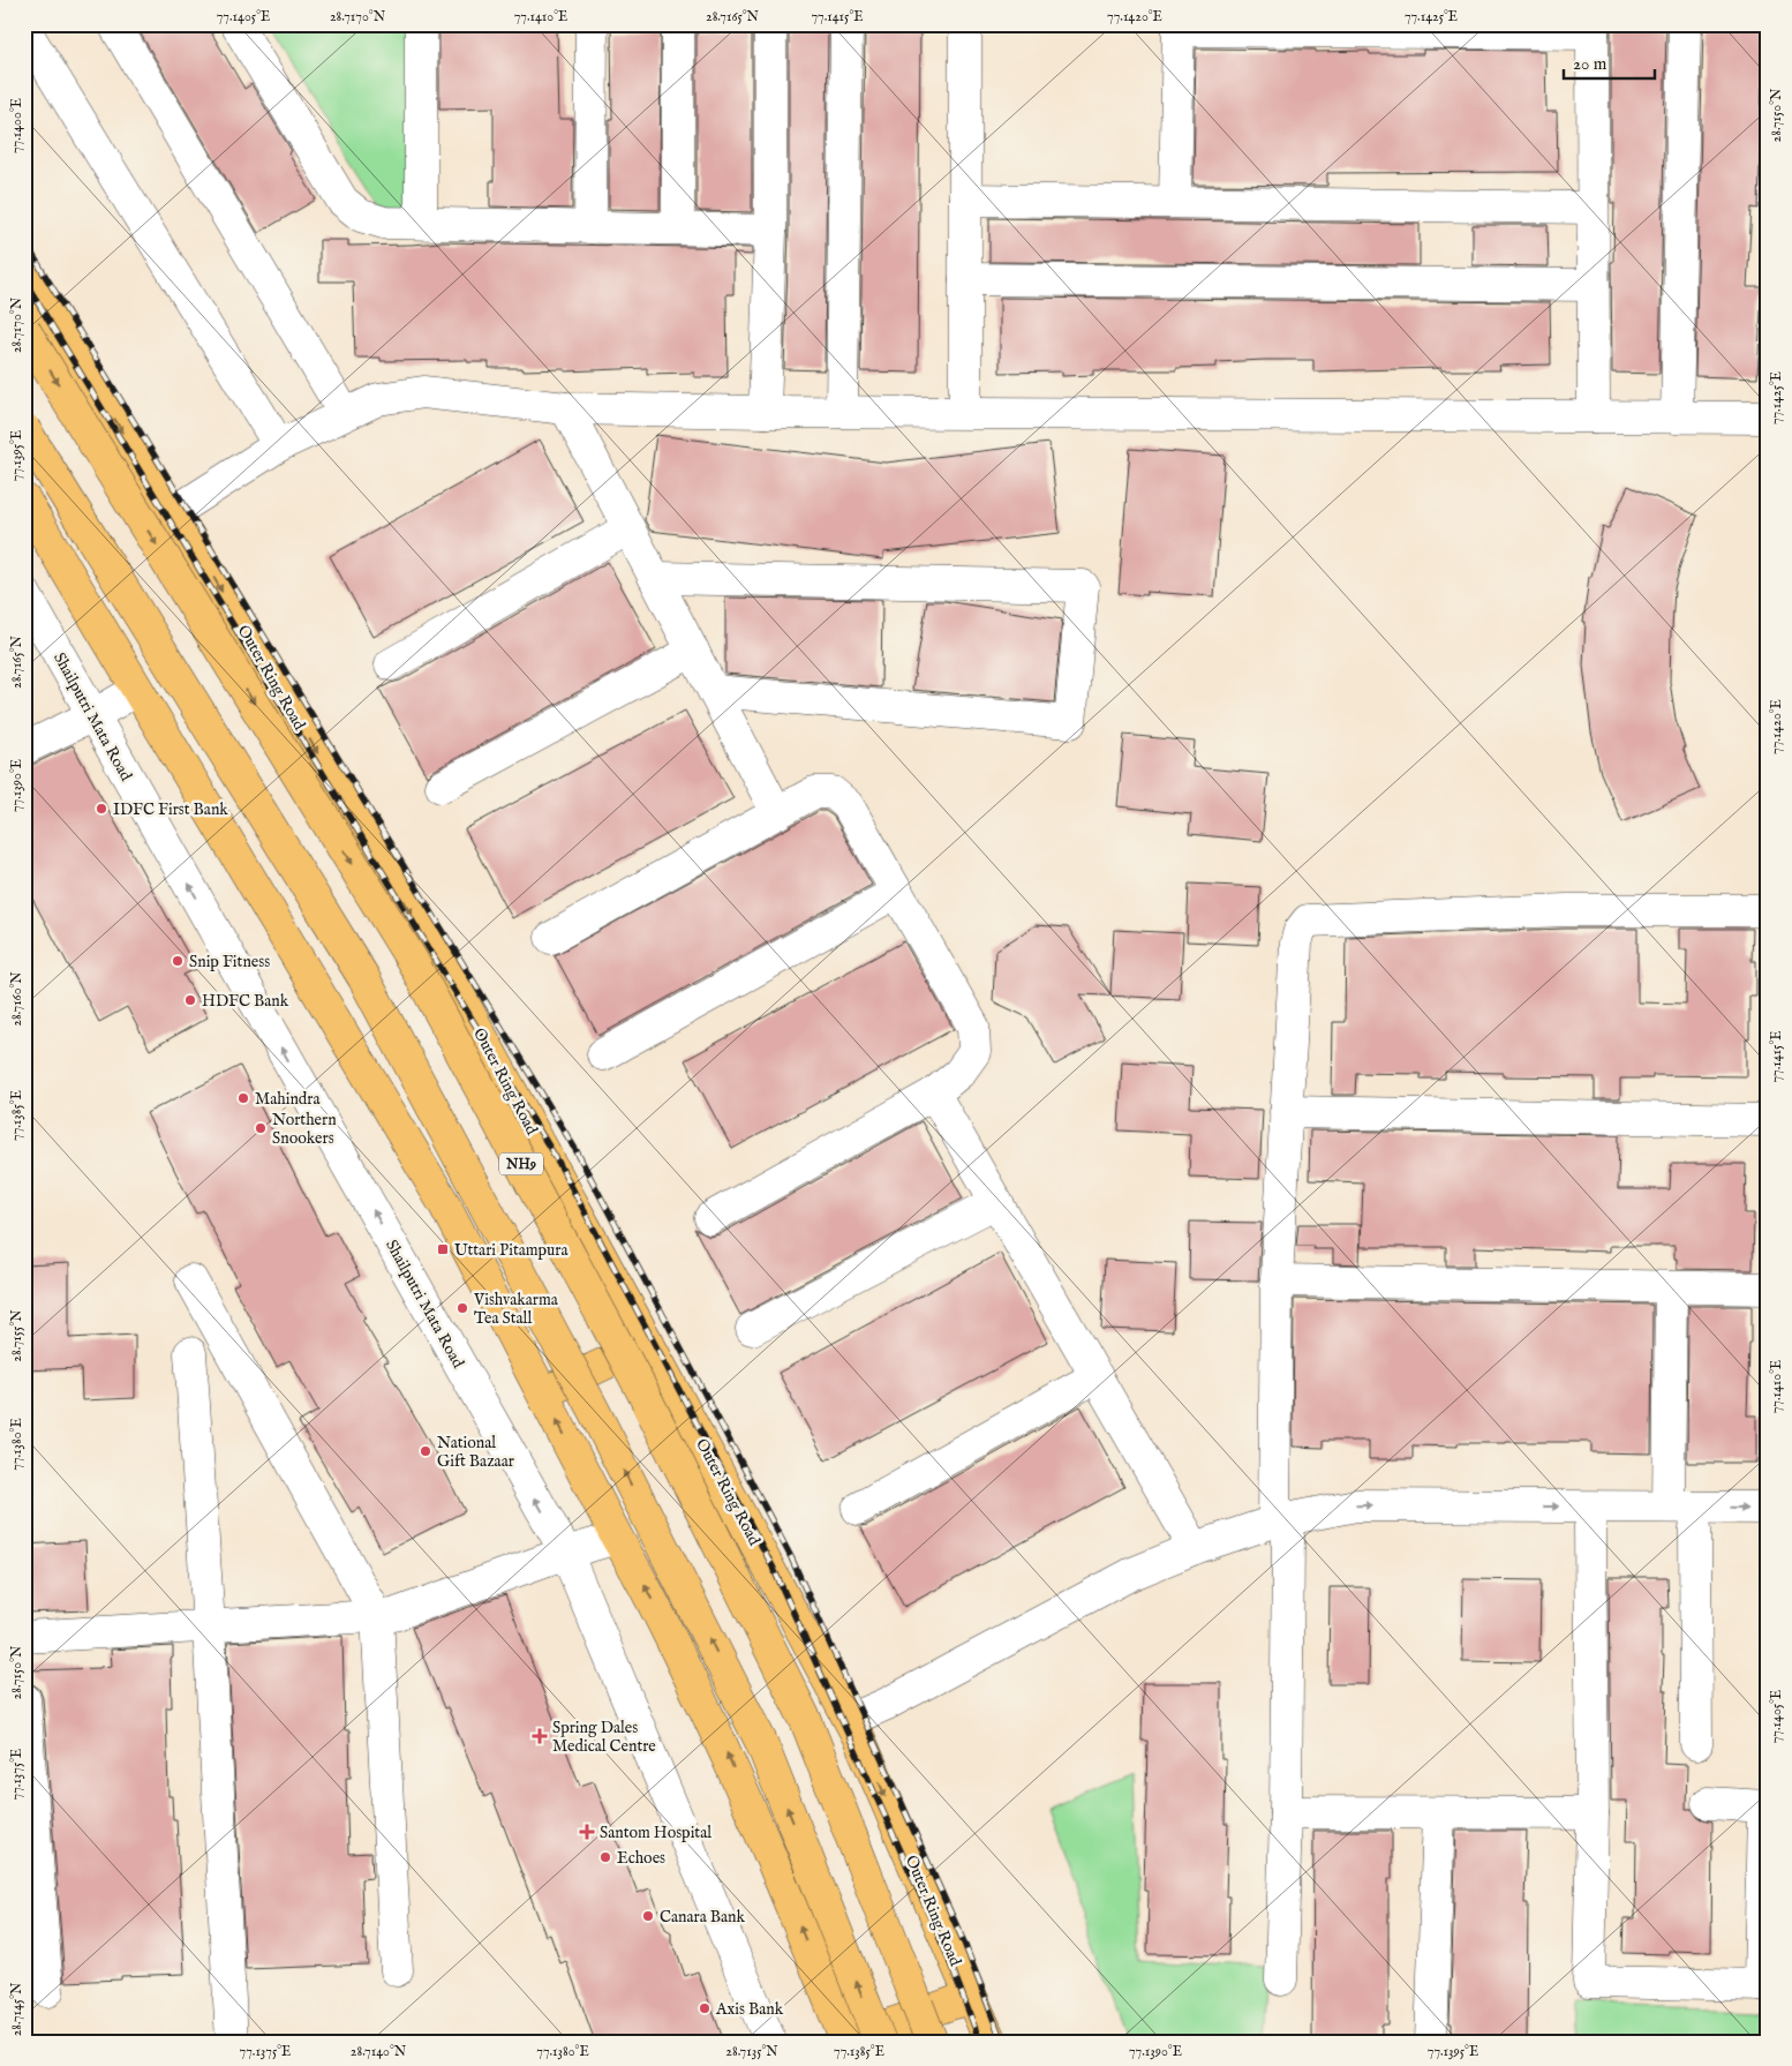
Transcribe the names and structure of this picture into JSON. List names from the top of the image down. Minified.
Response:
{"streets":{"main road":["Outer Ring Road","NH9"],"street":["Shailputri Mata Road"]},"places":{"other":["IDFC First Bank","Snip Fitness","HDFC Bank","Mahindra","Northern Snookers","Vishvakarma Tea Stall","National Gift Bazaar","Echoes","Canara Bank","Axis Bank"],"transit":["Uttari Pitampura"],"health":["Spring Dales Medical Centre","Santom Hospital"]},"scale_bar":"20 m","coordinates":["77.1405°E","28.7170°N","77.1410°E","28.7165°N","77.1415°E","77.1420°E","77.1425°E","28.7150°N","77.1400°E","77.1395°E","77.1390°E","28.7160°N","77.1385°E","28.7155°N","77.1380°E","77.1375°E","28.7145°N","28.7140°N","28.7135°N"]}
